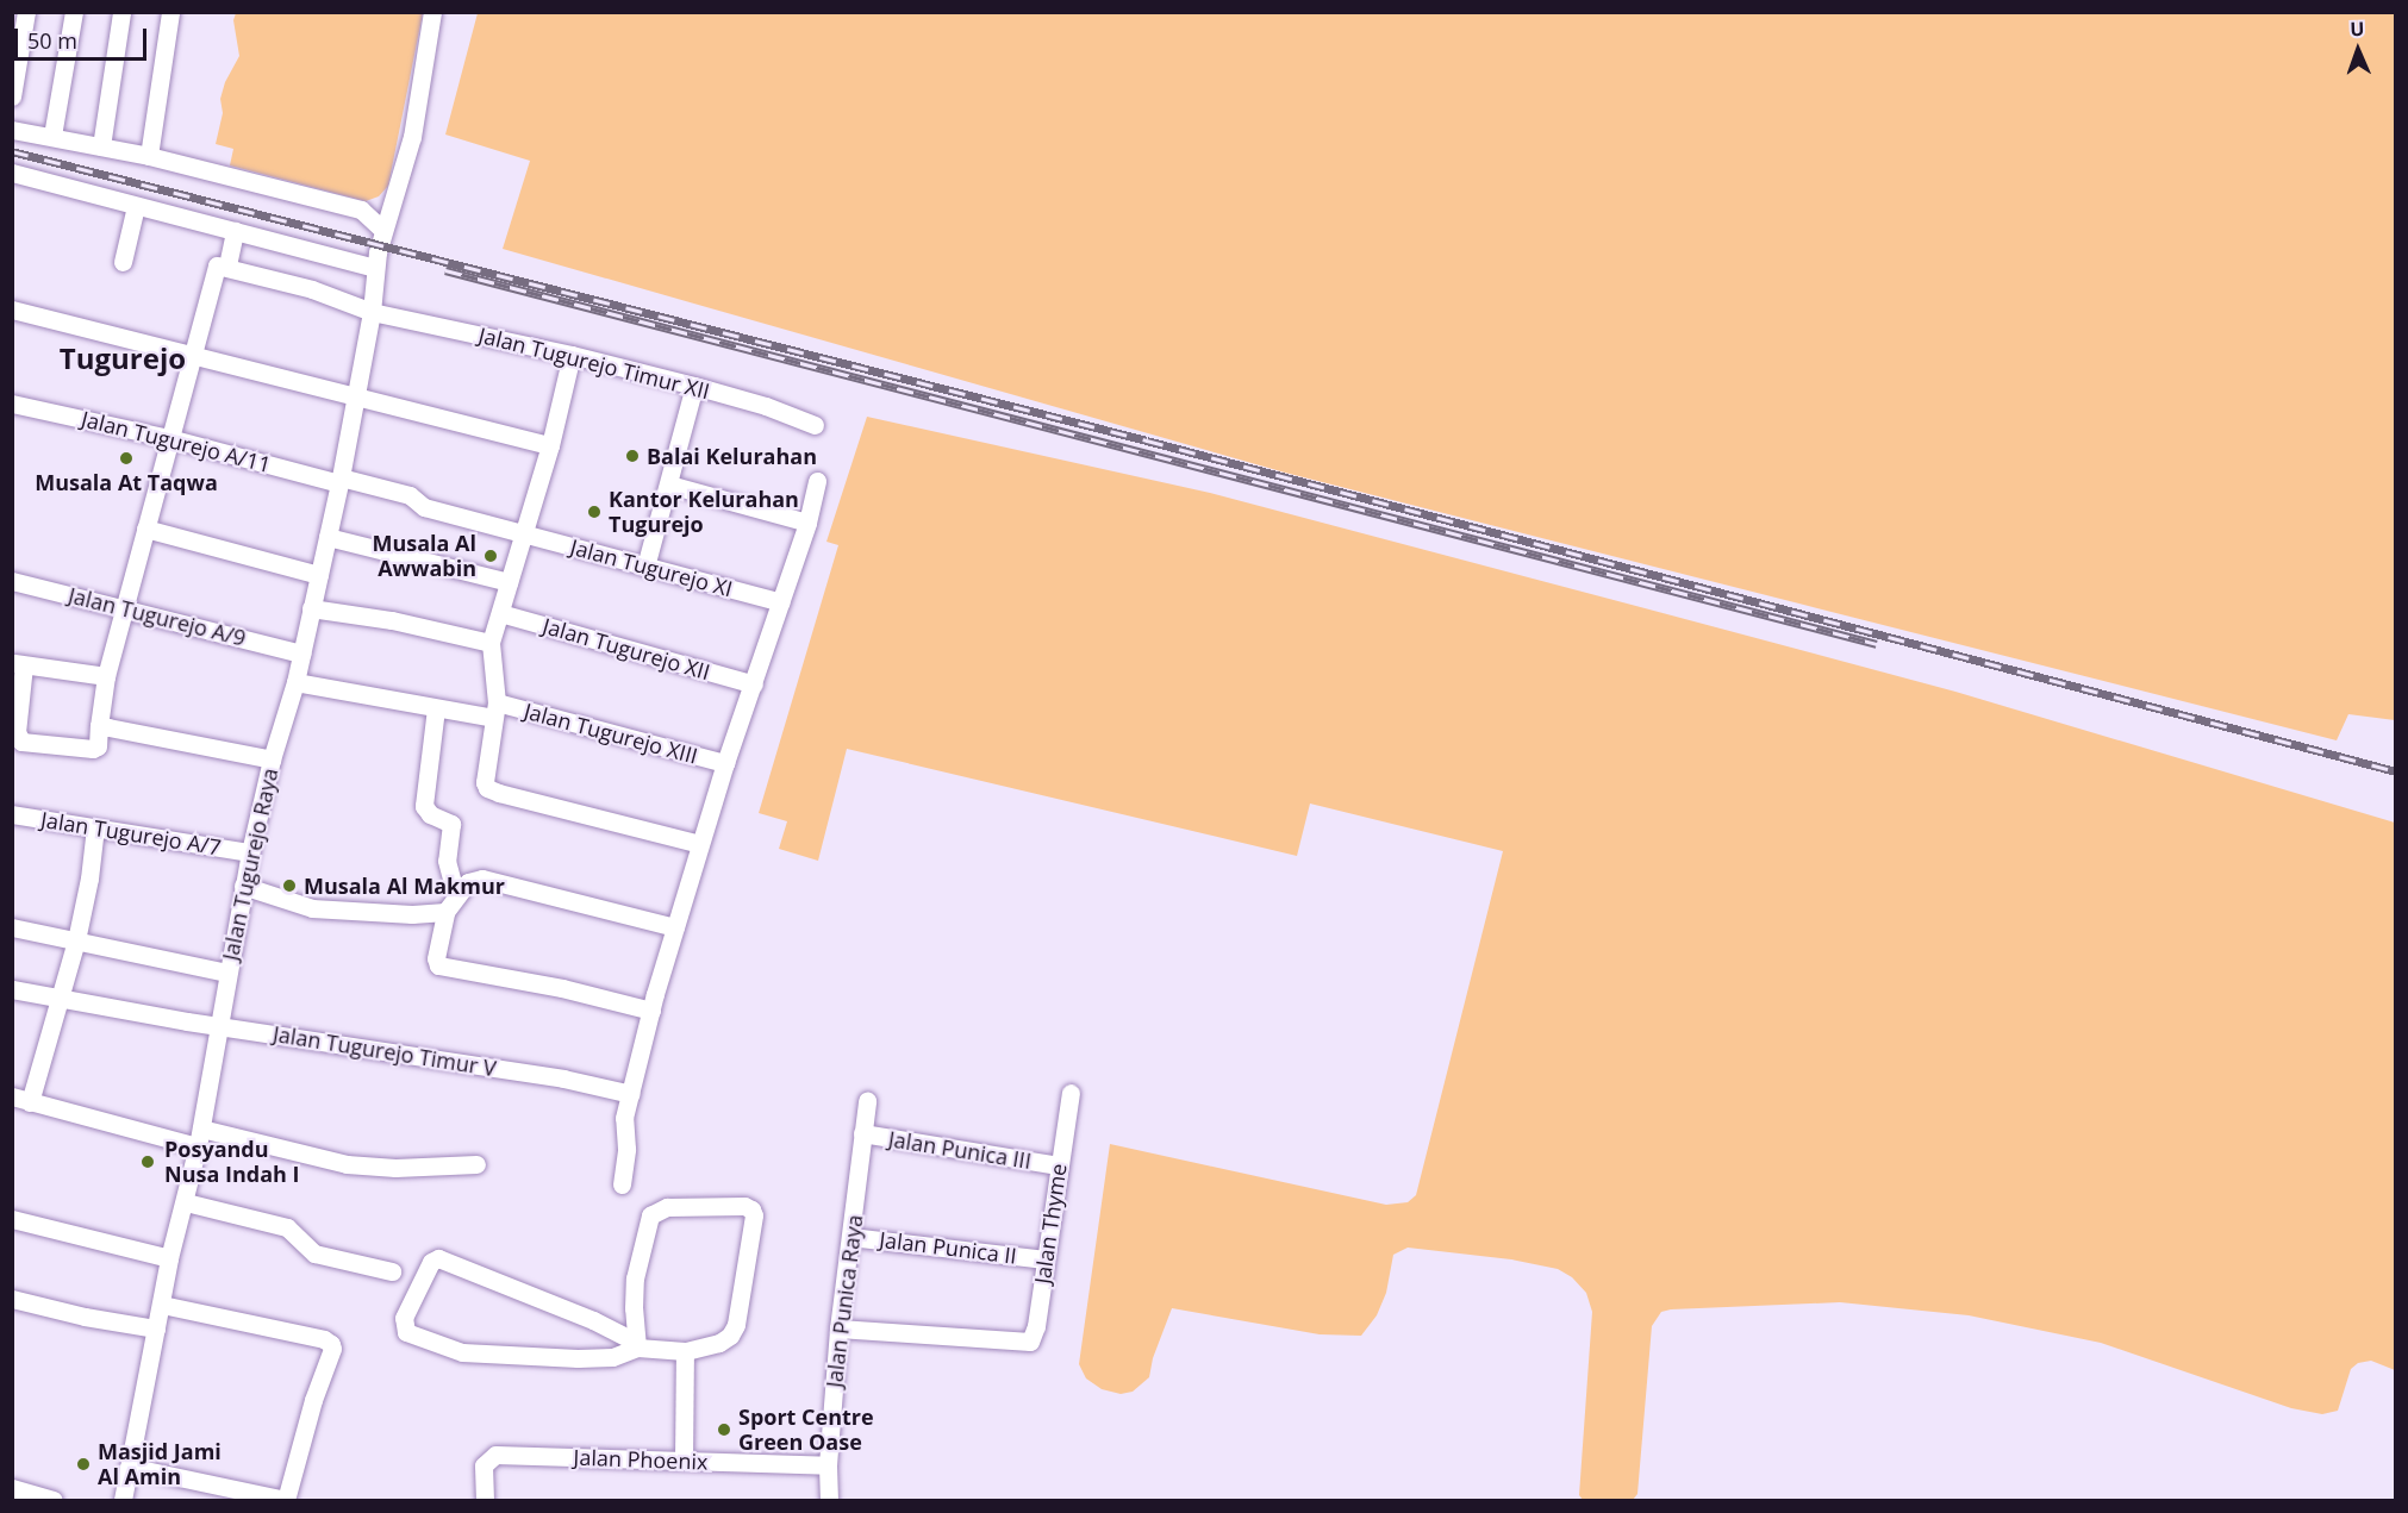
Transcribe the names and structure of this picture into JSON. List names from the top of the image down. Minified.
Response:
{"streets":{"street":["Jalan Tugurejo Timur XII","Jalan Tugurejo A/11","Jalan Tugurejo XI","Jalan Tugurejo A/9","Jalan Tugurejo XII","Jalan Tugurejo XIII","Jalan Tugurejo A/7","Jalan Tugurejo Raya","Jalan Tugurejo Timur V","Jalan Punica III","Jalan Thyme","Jalan Punica II","Jalan Punica Raya","Jalan Phoenix"]},"crossings":[["Jalan Tugurejo Timur XII","Jalan Tugurejo Raya"],["Jalan Tugurejo A/11","Jalan Tugurejo XI"],["Jalan Tugurejo A/11","Jalan Tugurejo Raya"],["Jalan Tugurejo A/9","Jalan Tugurejo Raya"],["Jalan Tugurejo XIII","Jalan Tugurejo Raya"],["Jalan Tugurejo A/7","Jalan Tugurejo Raya"],["Jalan Tugurejo Raya","Jalan Tugurejo Timur V"],["Jalan Punica III","Jalan Thyme"],["Jalan Punica III","Jalan Punica Raya"],["Jalan Thyme","Jalan Punica II"],["Jalan Thyme","Jalan Punica Raya"],["Jalan Punica II","Jalan Punica Raya"],["Jalan Punica Raya","Jalan Phoenix"]],"districts":["Tugurejo"],"places":["Balai Kelurahan","Musala At Taqwa","Kantor Kelurahan Tugurejo","Musala Al Awwabin","Musala Al Makmur","Posyandu Nusa Indah I","Sport Centre Green Oase","Masjid Jami Al Amin"],"scale_bar":"50 m","north":"top"}
